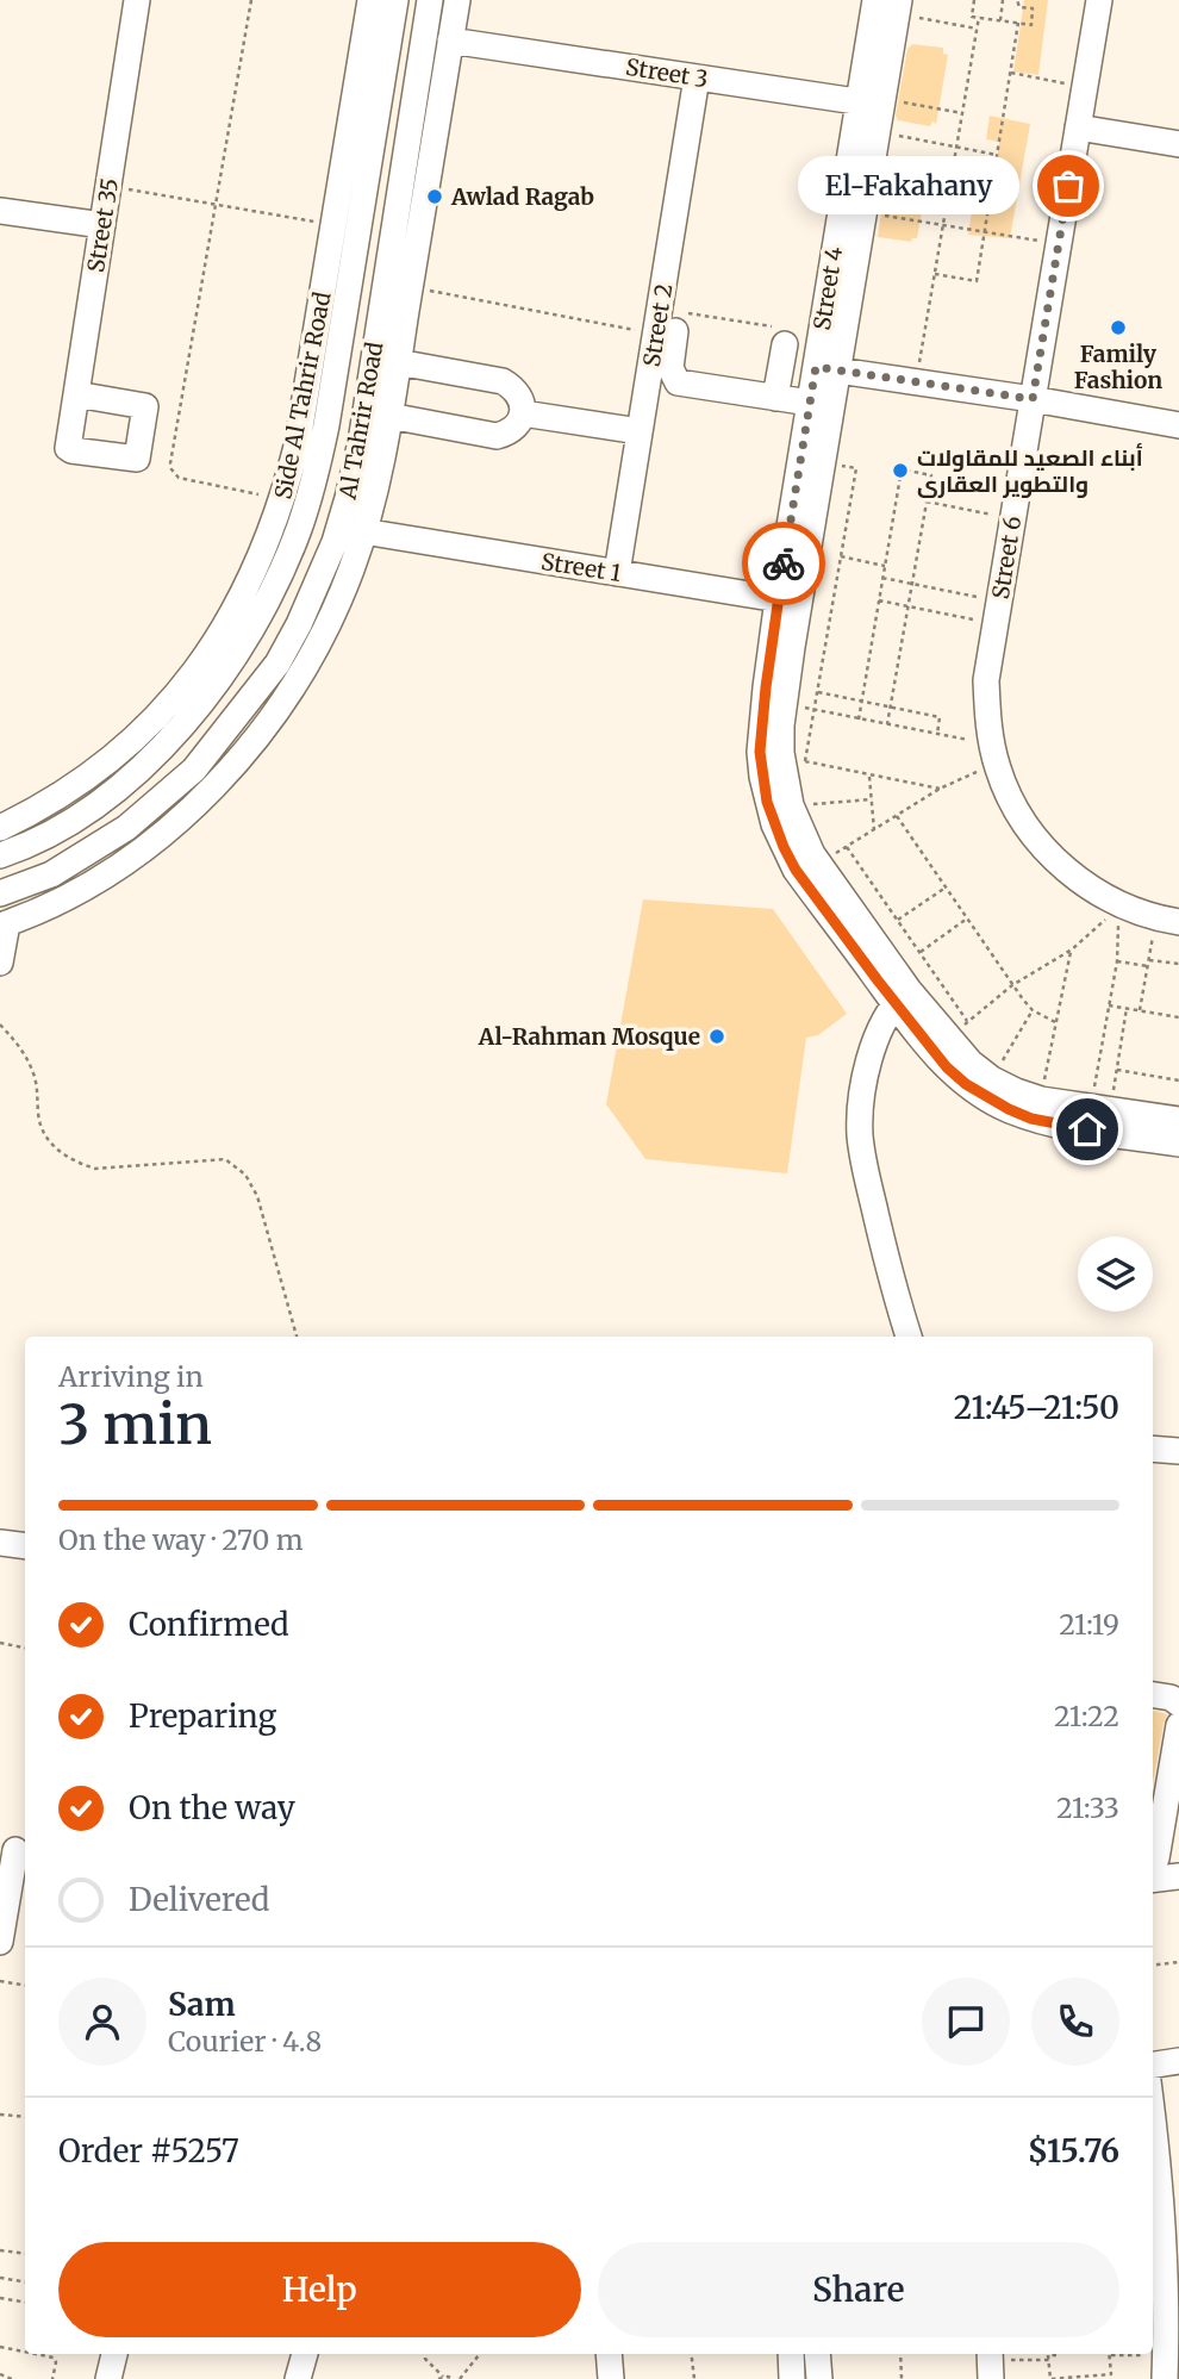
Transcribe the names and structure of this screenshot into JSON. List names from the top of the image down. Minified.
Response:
{"streets":{"street":["Street 3","Street 35","Street 4","Street 2","Side Al Tahrir Road","Al Tahrir Road","Street 6","Street 1"]},"crossings":[["Street 3","Street 4"],["Street 3","Street 2"],["Street 4","Street 1"],["Street 2","Street 1"]],"places":["El-Fakahany","Awlad Ragab","Family Fashion","أبناء الصعيد للمقاولات والتطوير العقارى","Al-Rahman Mosque"],"page":{"bubble":"El-Fakahany","heading":["3 min","Arriving in","21:45–21:50"],"panel":["Sam","Courier · 4.8","Order #5257","$15.76"],"bar":"On the way · 270 m","list":[["Confirmed","21:19"],["Preparing","21:22"],["On the way","21:33"],"Delivered"],"buttons":["Help","Share"]}}
